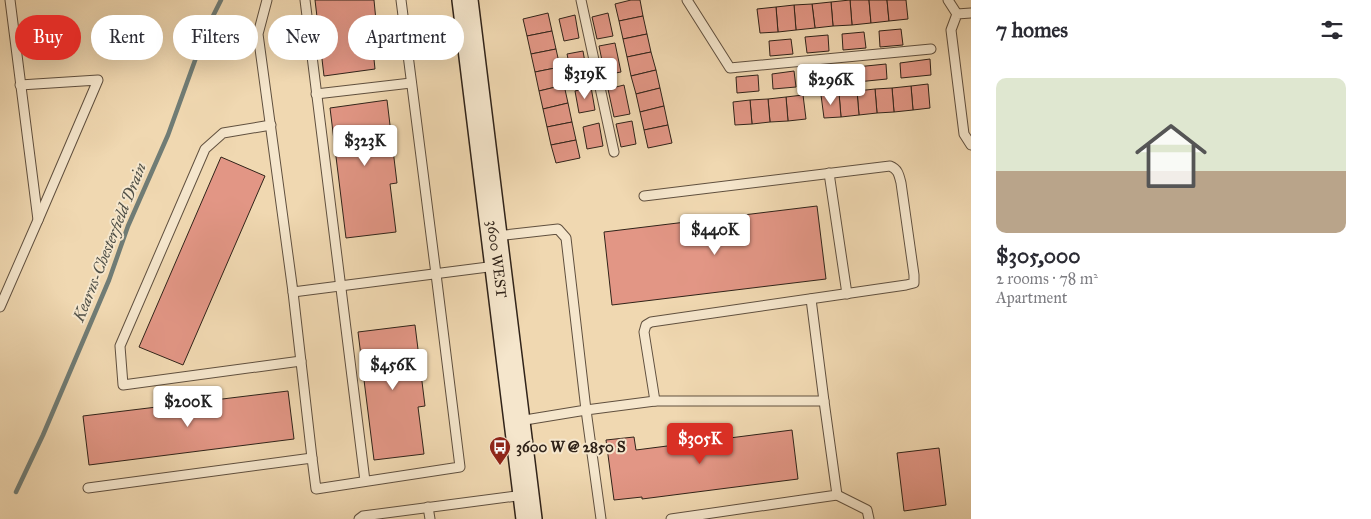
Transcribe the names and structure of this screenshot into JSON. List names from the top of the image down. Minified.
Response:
{"streets":{"street":["3600 WEST"]},"water":["Kearns-Chesterfield Drain"],"places":{"bus stop":["3600 W @ 2850 S"]},"page":{"heading":"7 homes","chip":["Buy","Rent","Filters","New","Apartment"],"price":["$319K","$296K","$323K","$440K","$456K","$200K","$305K"],"list":[{"name":"$305,000","note":"2 rooms · 78 m² · Apartment"}]}}
